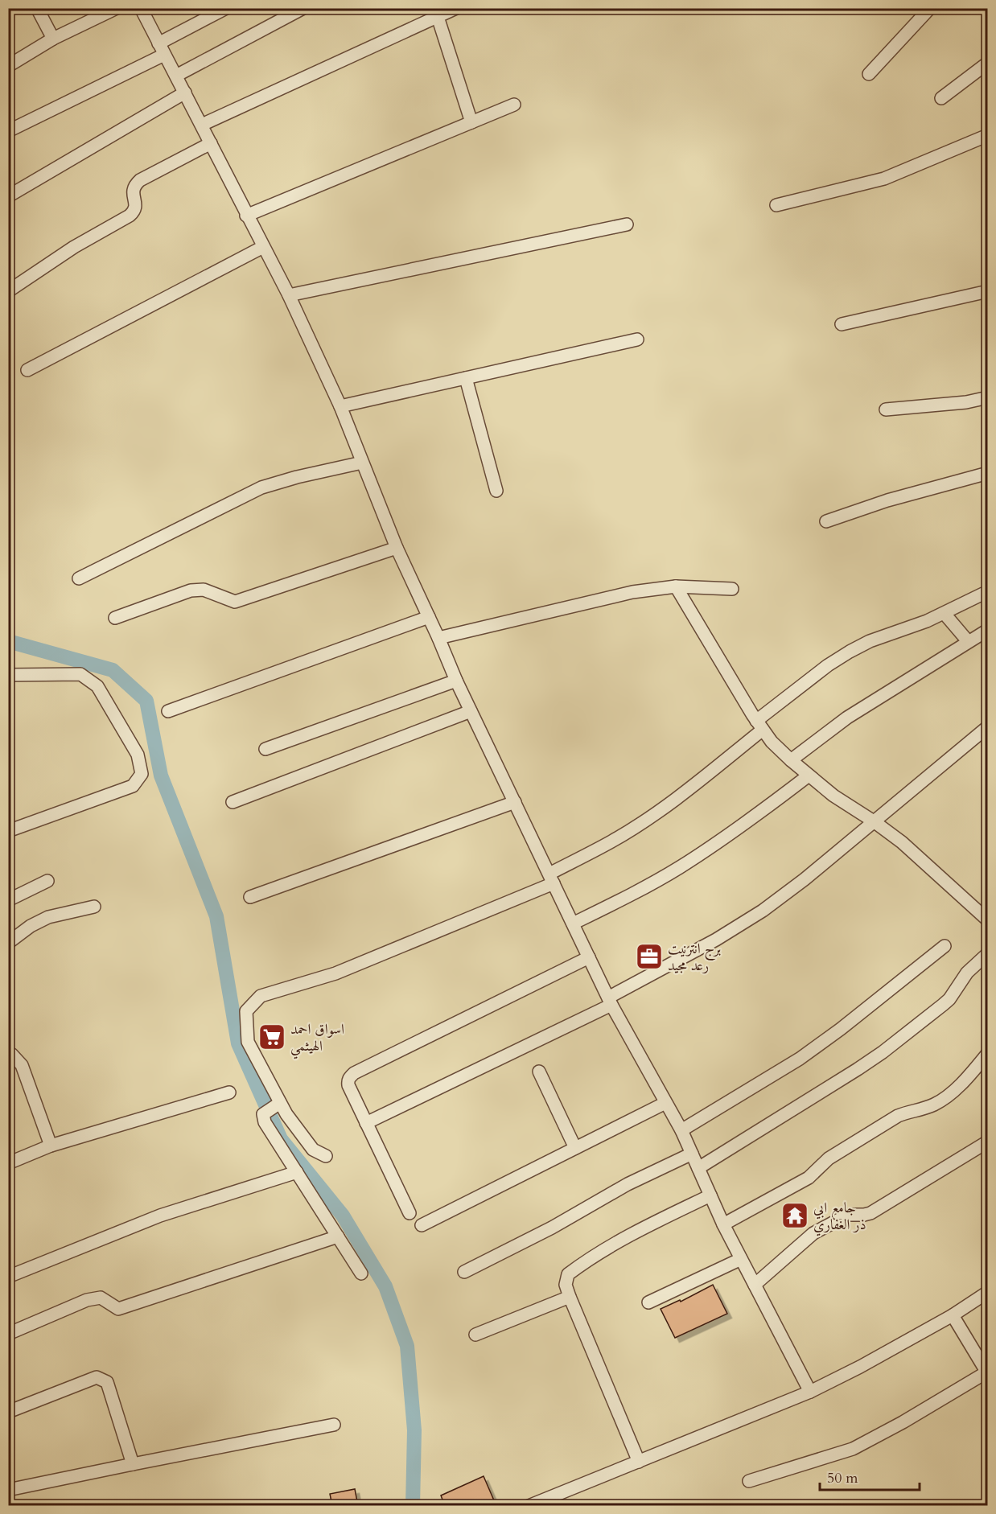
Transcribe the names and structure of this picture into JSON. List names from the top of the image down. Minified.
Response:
{"places":{"office":["برج انترنيت رعد مجيد"],"supermarket":["اسواق احمد الهيثمي"],"temple":["جامع ابي ذر الغفاري"]},"scale_bar":"50 m"}
